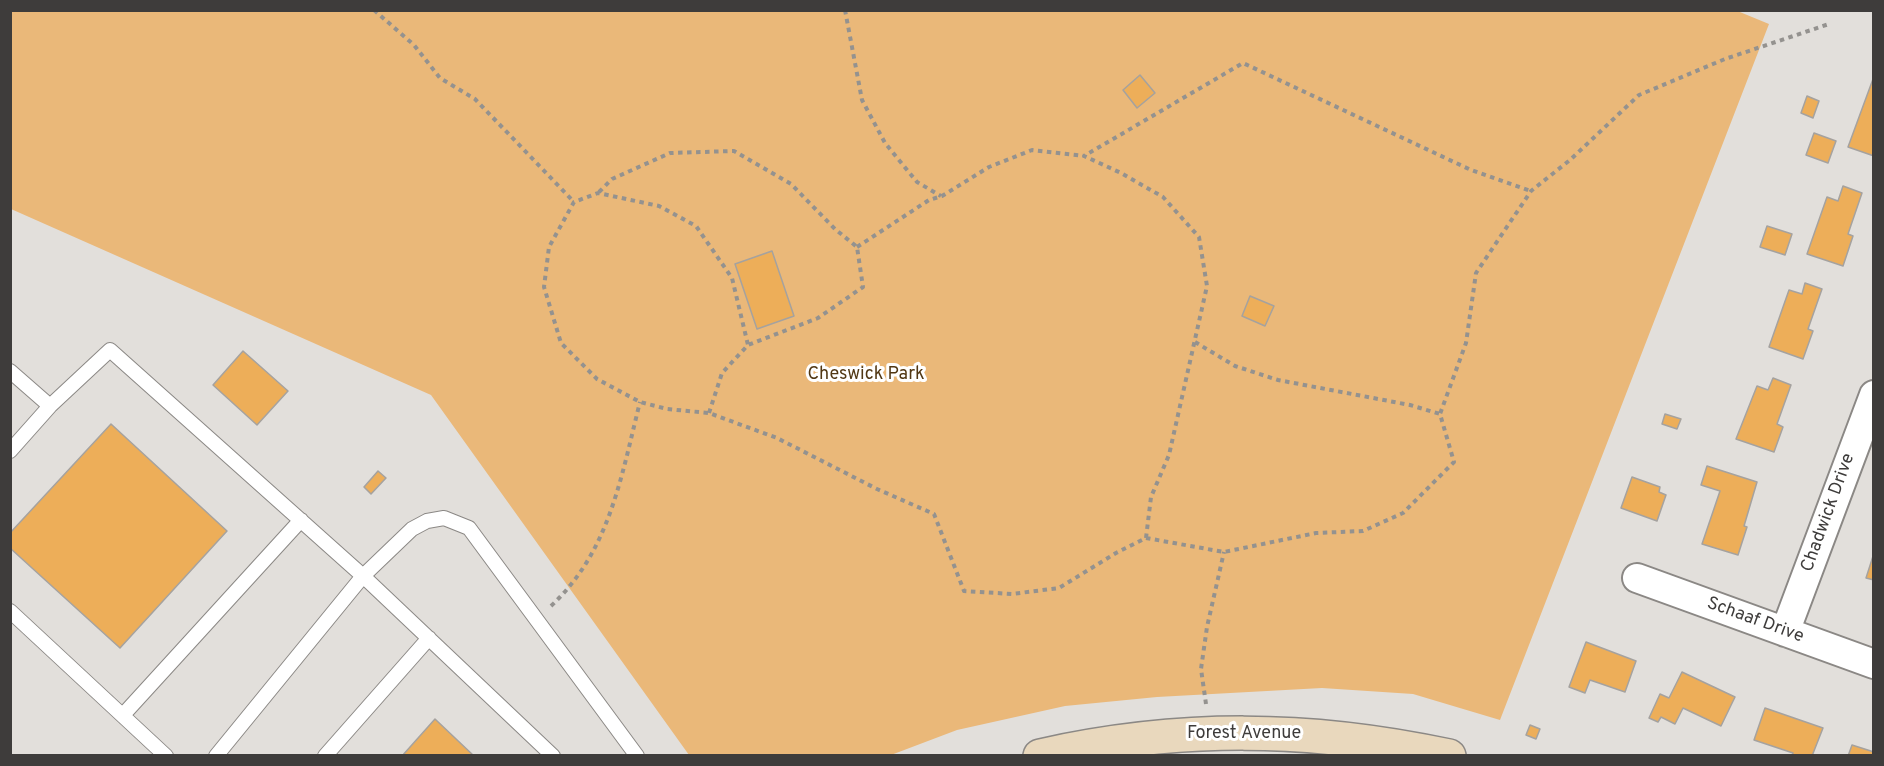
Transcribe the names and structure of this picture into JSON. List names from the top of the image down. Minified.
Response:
{"streets":{"main road":["Forest Avenue"],"street":["Chadwick Drive","Schaaf Drive"]},"crossings":[["Chadwick Drive","Schaaf Drive"]],"parks":["Cheswick Park"]}
